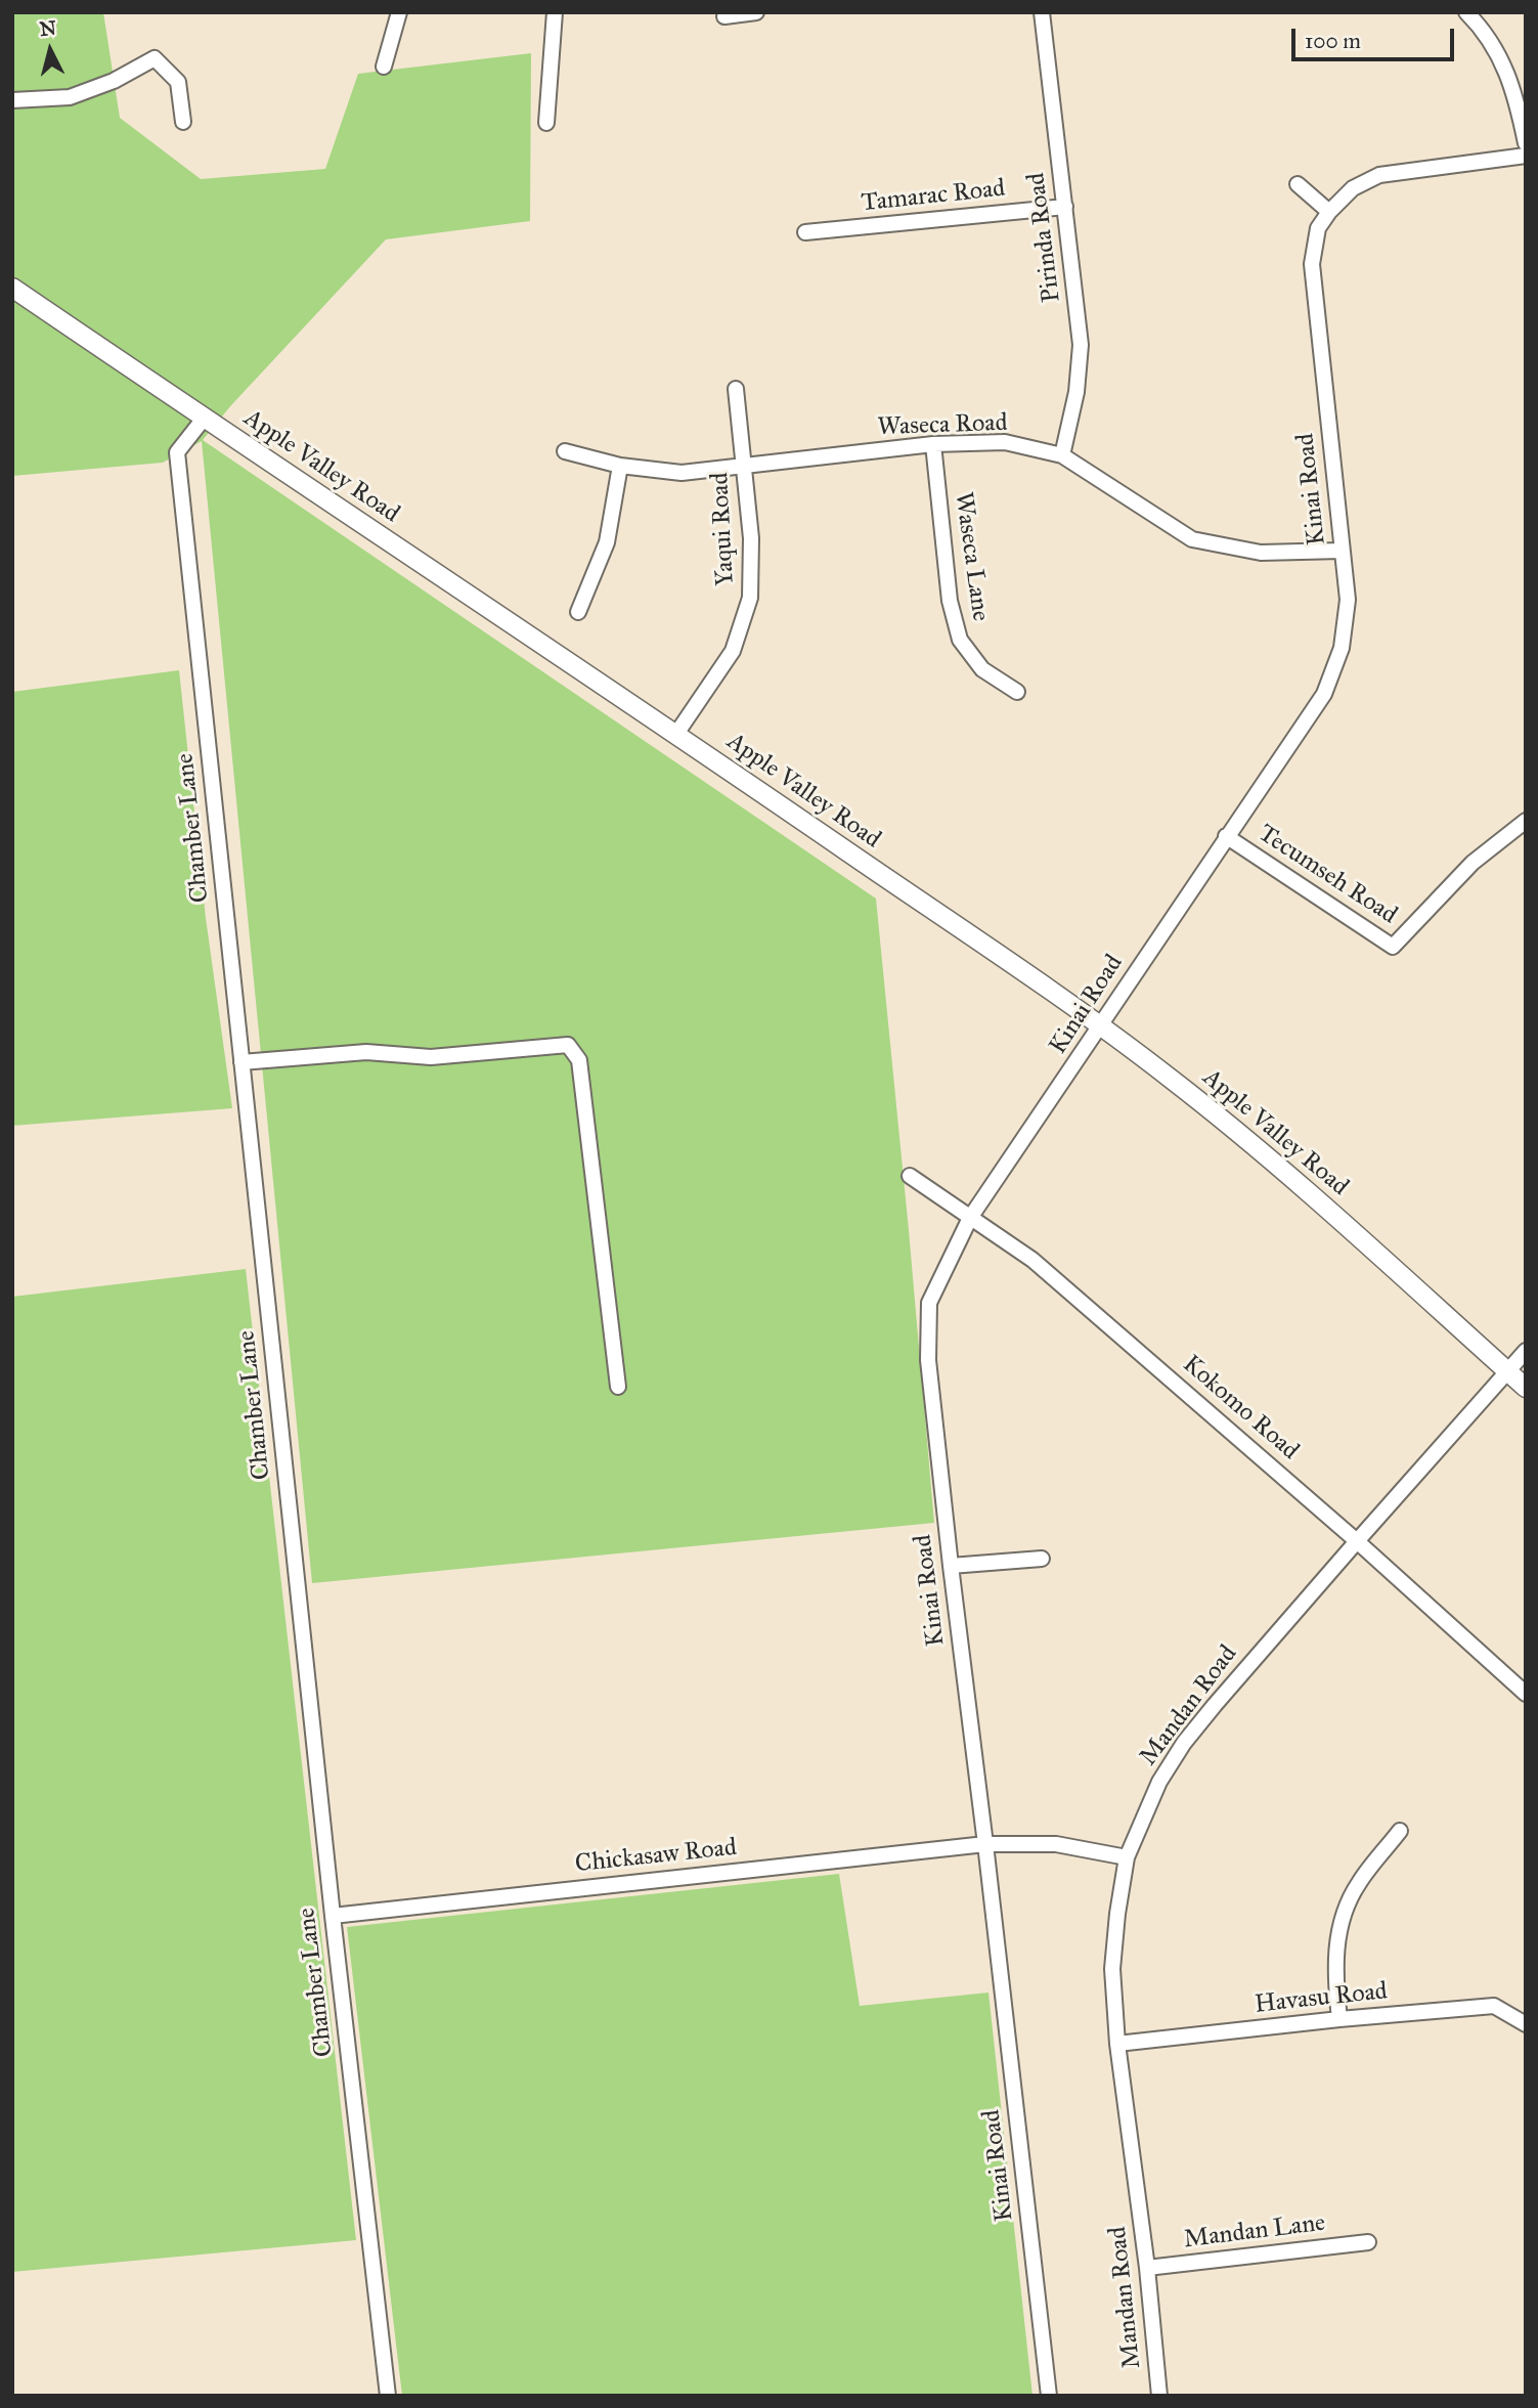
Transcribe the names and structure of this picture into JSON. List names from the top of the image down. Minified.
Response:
{"streets":{"main road":["Apple Valley Road"],"street":["Tamarac Road","Pirinda Road","Waseca Road","Kinai Road","Yaqui Road","Waseca Lane","Chamber Lane","Tecumseh Road","Kokomo Road","Mandan Road","Chickasaw Road","Havasu Road","Mandan Lane"]},"crossings":[["Tamarac Road","Pirinda Road"],["Pirinda Road","Waseca Road"],["Waseca Road","Kinai Road"],["Waseca Road","Yaqui Road"],["Waseca Road","Waseca Lane"],["Apple Valley Road","Kinai Road"],["Apple Valley Road","Yaqui Road"],["Apple Valley Road","Chamber Lane"],["Apple Valley Road","Mandan Road"],["Kinai Road","Tecumseh Road"],["Kinai Road","Kokomo Road"],["Kinai Road","Chickasaw Road"],["Chamber Lane","Chickasaw Road"],["Kokomo Road","Mandan Road"],["Mandan Road","Havasu Road"],["Mandan Road","Mandan Lane"]],"scale_bar":"100 m","north":"top"}
